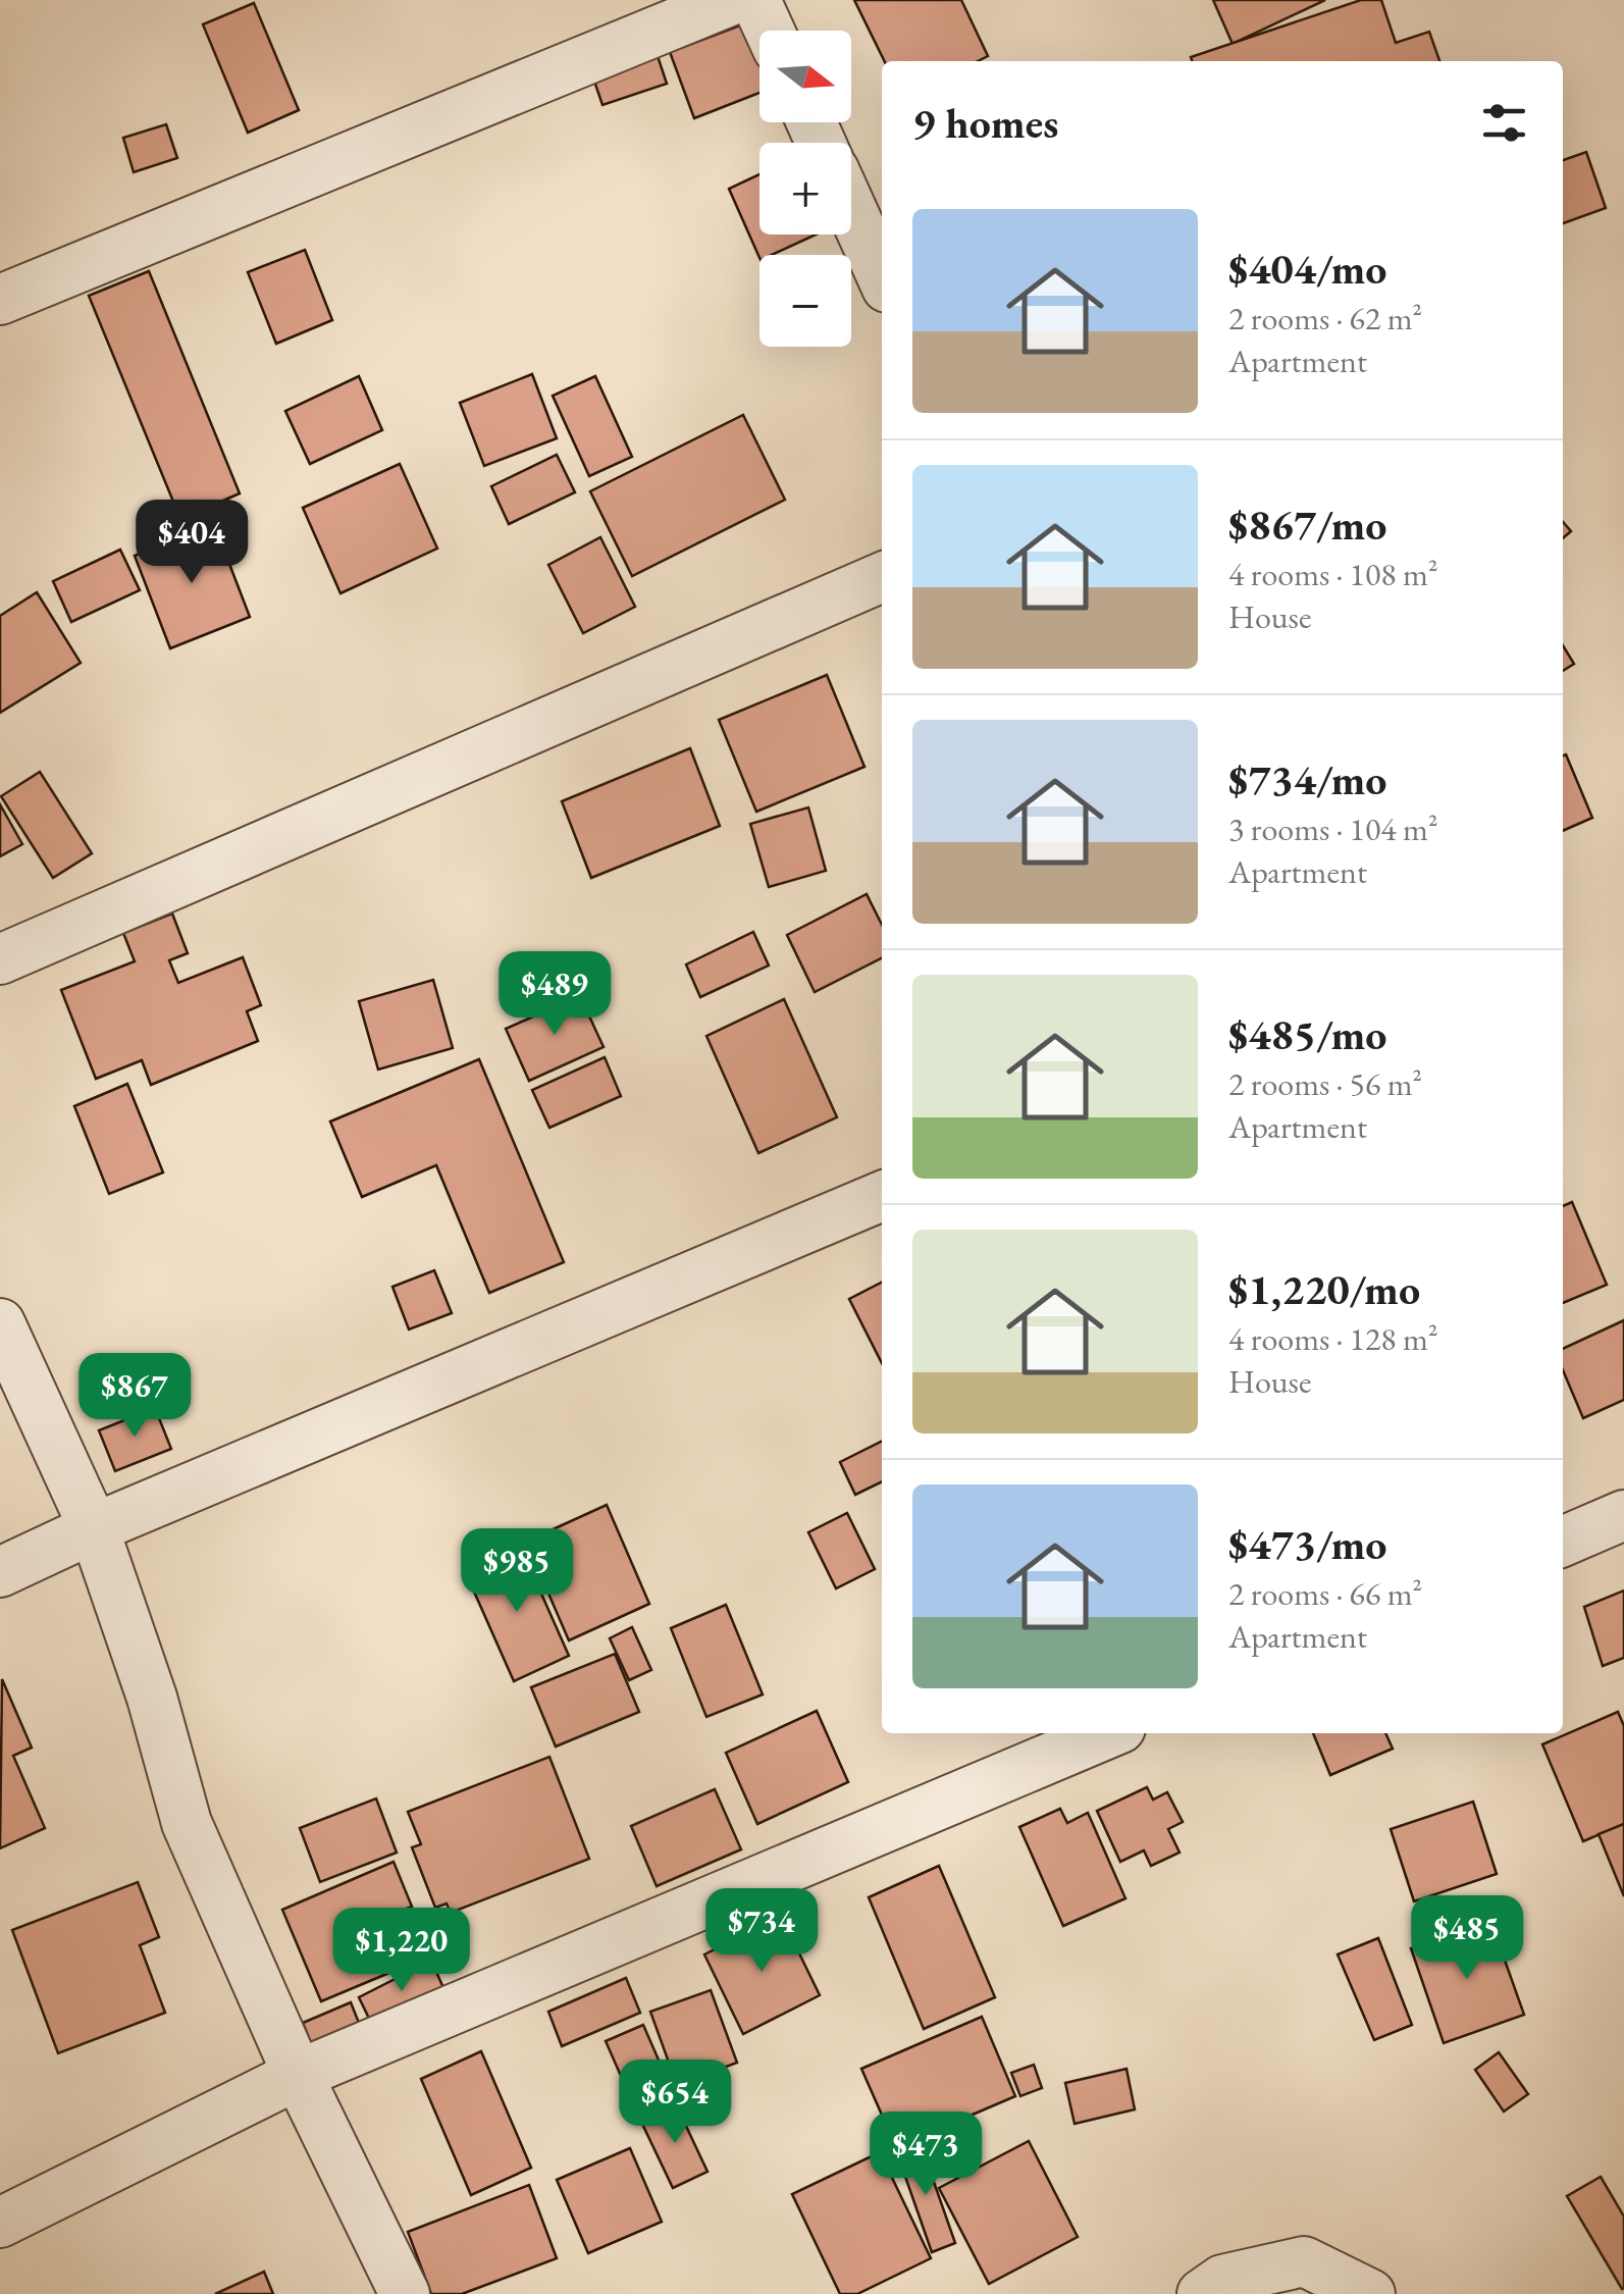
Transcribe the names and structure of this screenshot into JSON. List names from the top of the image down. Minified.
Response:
{"north":"right","page":{"map_buttons":["+","−"],"heading":"9 homes","list":[{"name":"$404/mo","note":"2 rooms · 62 m² · Apartment"},{"name":"$867/mo","note":"4 rooms · 108 m² · House"},{"name":"$734/mo","note":"3 rooms · 104 m² · Apartment"},{"name":"$485/mo","note":"2 rooms · 56 m² · Apartment"},{"name":"$1,220/mo","note":"4 rooms · 128 m² · House"},{"name":"$473/mo","note":"2 rooms · 66 m² · Apartment"}],"price":["$404","$489","$867","$985","$734","$485","$1,220","$654","$473"]}}
